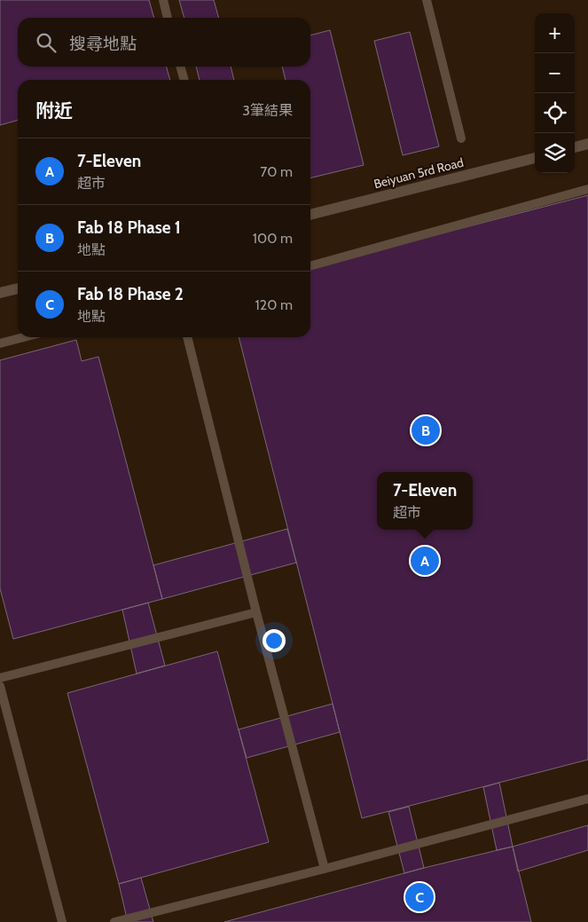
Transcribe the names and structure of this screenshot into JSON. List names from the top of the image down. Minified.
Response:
{"streets":{"street":["Beiyuan 5rd Road"]},"page":{"map_buttons":["+","−"],"search":"搜尋地點","heading":["附近","3筆結果"],"list":[{"mark":"A","name":"7-Eleven","note":"超市","value":"70 m"},{"mark":"B","name":"Fab 18 Phase 1","note":"地點","value":"100 m"},{"mark":"C","name":"Fab 18 Phase 2","note":"地點","value":"120 m"}],"pins":["B","A","C"],"popup":["7-Eleven","超市"]}}
